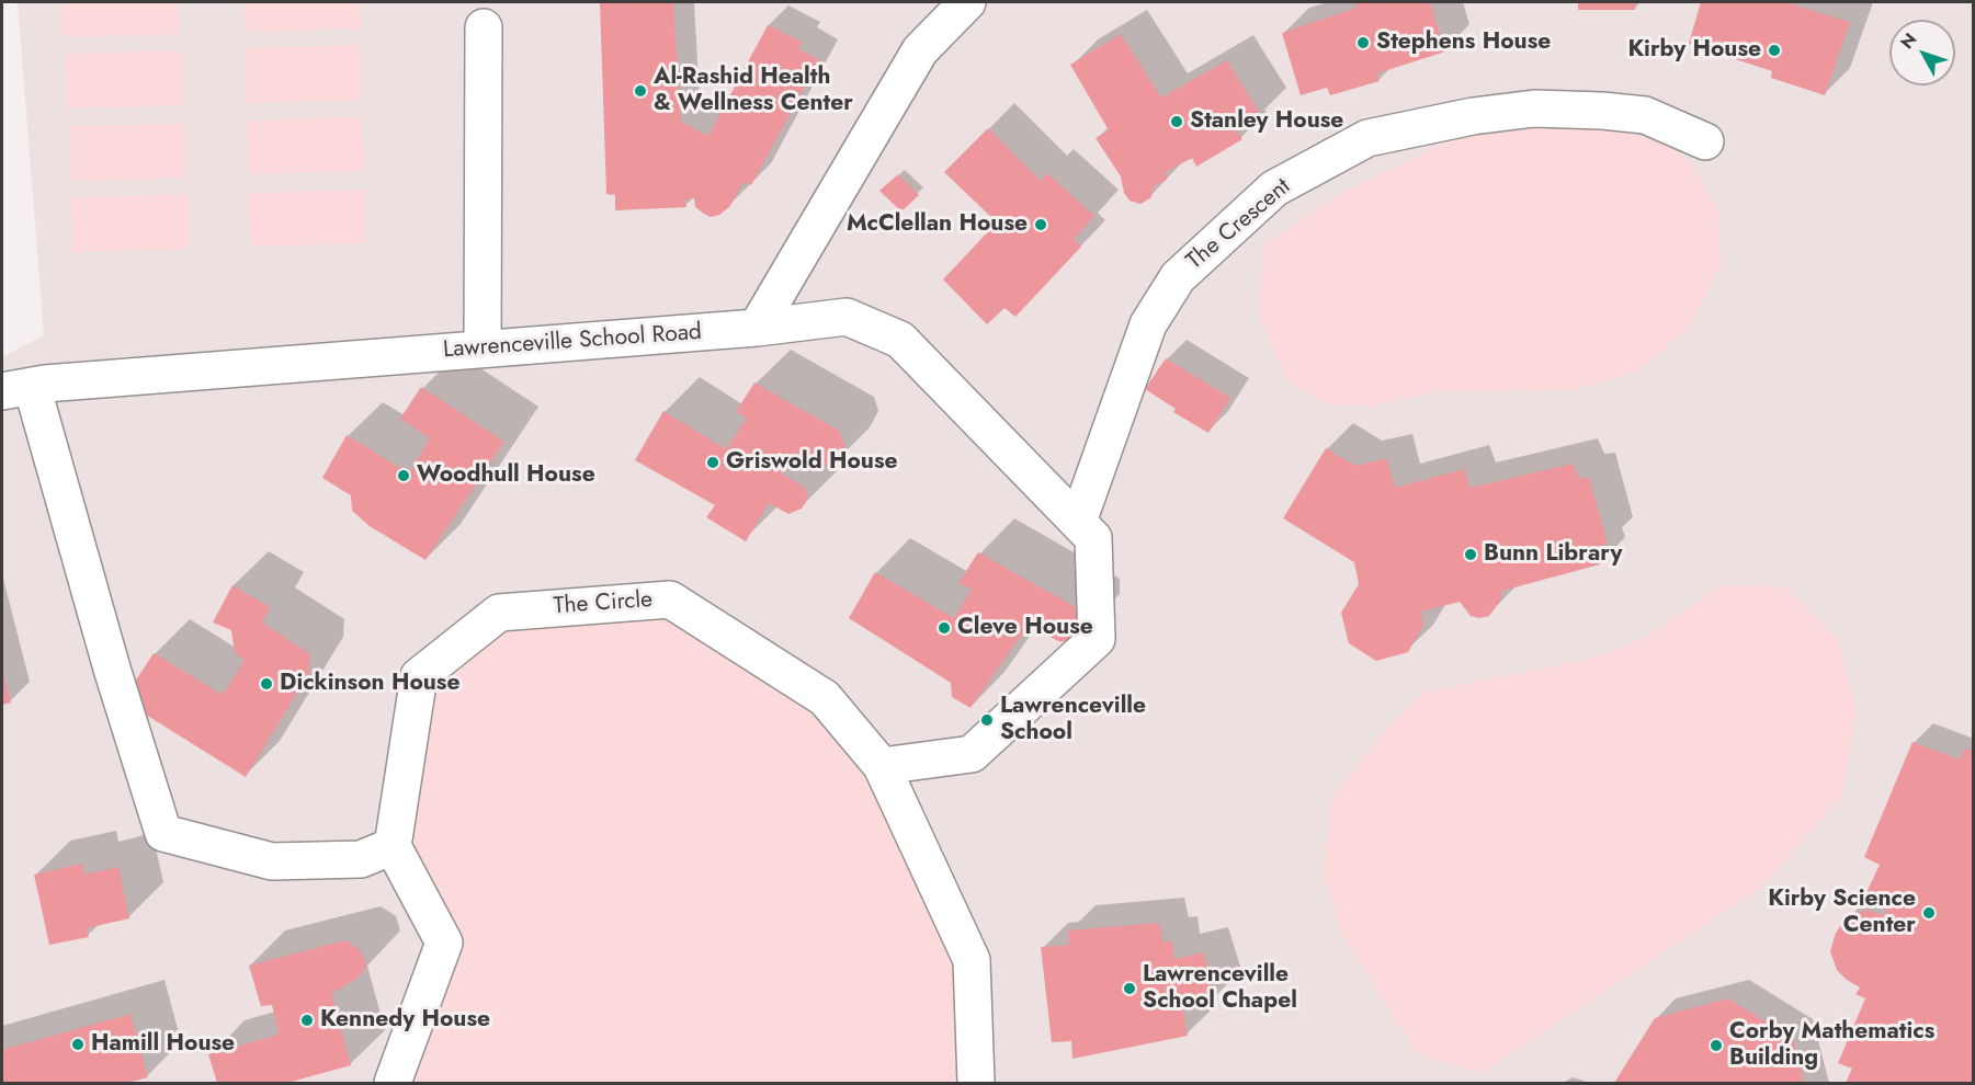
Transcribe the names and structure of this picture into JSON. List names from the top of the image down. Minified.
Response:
{"streets":{"street":["The Crescent","Lawrenceville School Road","The Circle"]},"crossings":[["The Crescent","Lawrenceville School Road"],["Lawrenceville School Road","The Circle"]],"places":["Stephens House","Kirby House","Al-Rashid Health & Wellness Center","Stanley House","McClellan House","Griswold House","Woodhull House","Bunn Library","Cleve House","Dickinson House","Lawrenceville School","Kirby Science Center","Lawrenceville School Chapel","Kennedy House","Hamill House","Corby Mathematics Building"],"north":"top left"}
